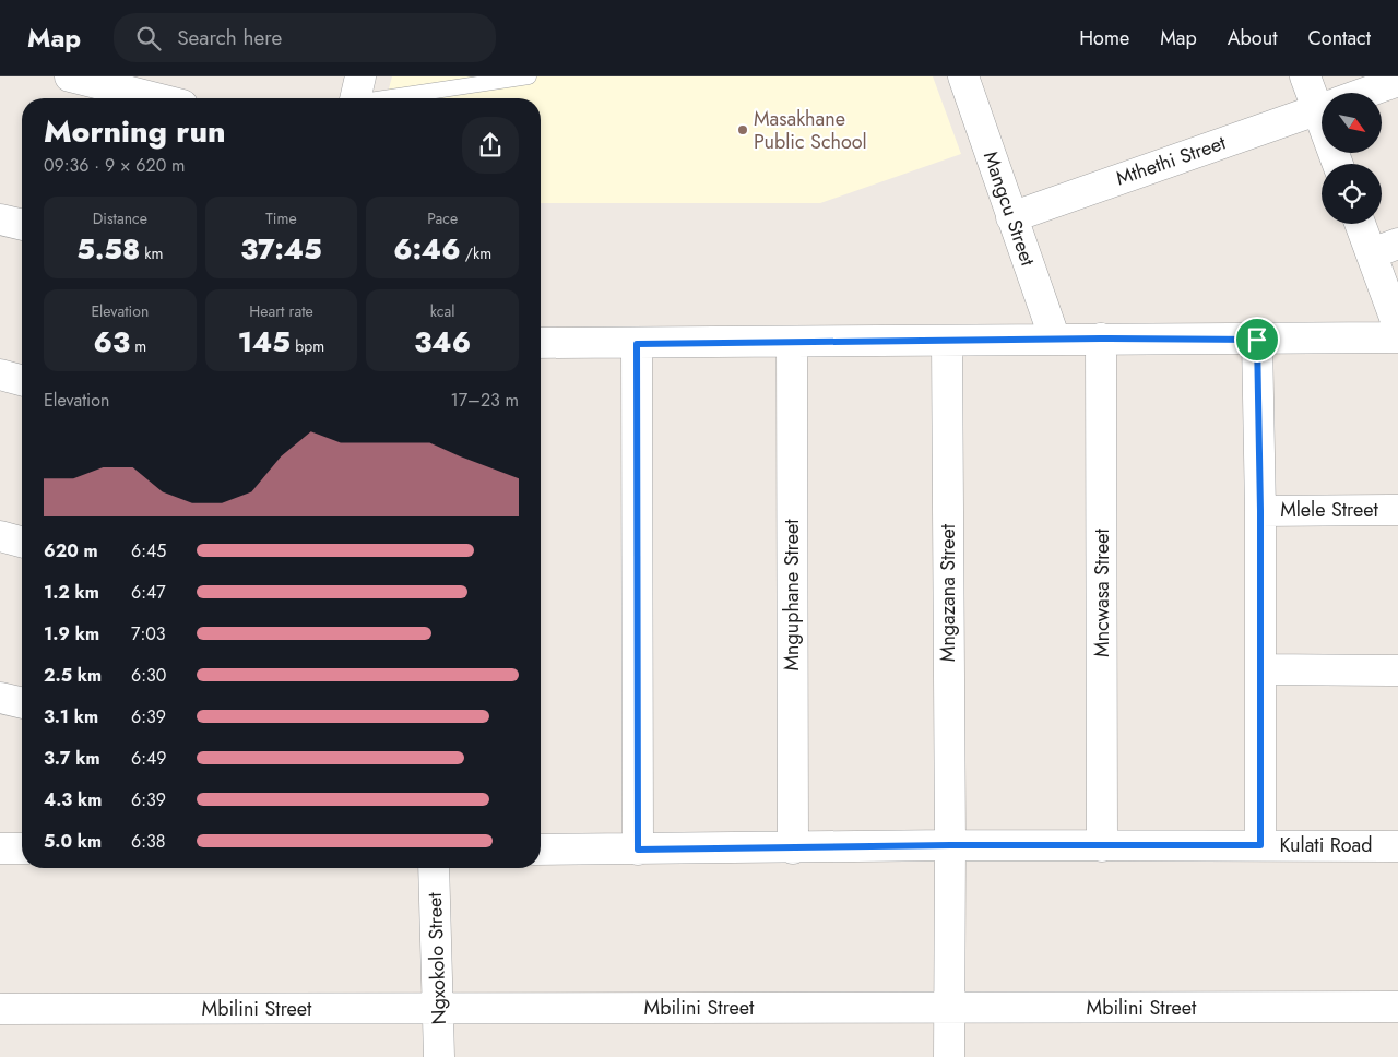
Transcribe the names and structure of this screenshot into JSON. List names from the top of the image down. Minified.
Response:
{"streets":{"street":["Mthethi Street","Mangcu Street","Mlele Street","Mngazana Street","Mncwasa Street","Mnguphane Street","Kulati Road","Ngxokolo Street","Mbilini Street"]},"crossings":[["Mthethi Street","Mangcu Street"],["Mngazana Street","Kulati Road"],["Mngazana Street","Mbilini Street"],["Mncwasa Street","Kulati Road"],["Mnguphane Street","Kulati Road"],["Ngxokolo Street","Mbilini Street"]],"places":["Masakhane Public School"],"north":"bottom right","page":{"header":"Map","search":"Search here","nav":["Home","Map","About","Contact"],"heading":["Morning run","09:36 · 9 × 620 m"],"stats":[["Distance","5.58 km"],["Time","37:45"],["Pace","6:46 /km"],["Elevation","63 m"],["Heart rate","145 bpm"],["kcal","346"]],"chart":["Elevation","17–23 m"],"list":[{"name":"620 m","note":"6:45"},{"name":"1.2 km","note":"6:47"},{"name":"1.9 km","note":"7:03"},{"name":"2.5 km","note":"6:30"},{"name":"3.1 km","note":"6:39"},{"name":"3.7 km","note":"6:49"},{"name":"4.3 km","note":"6:39"},{"name":"5.0 km","note":"6:38"}]}}
